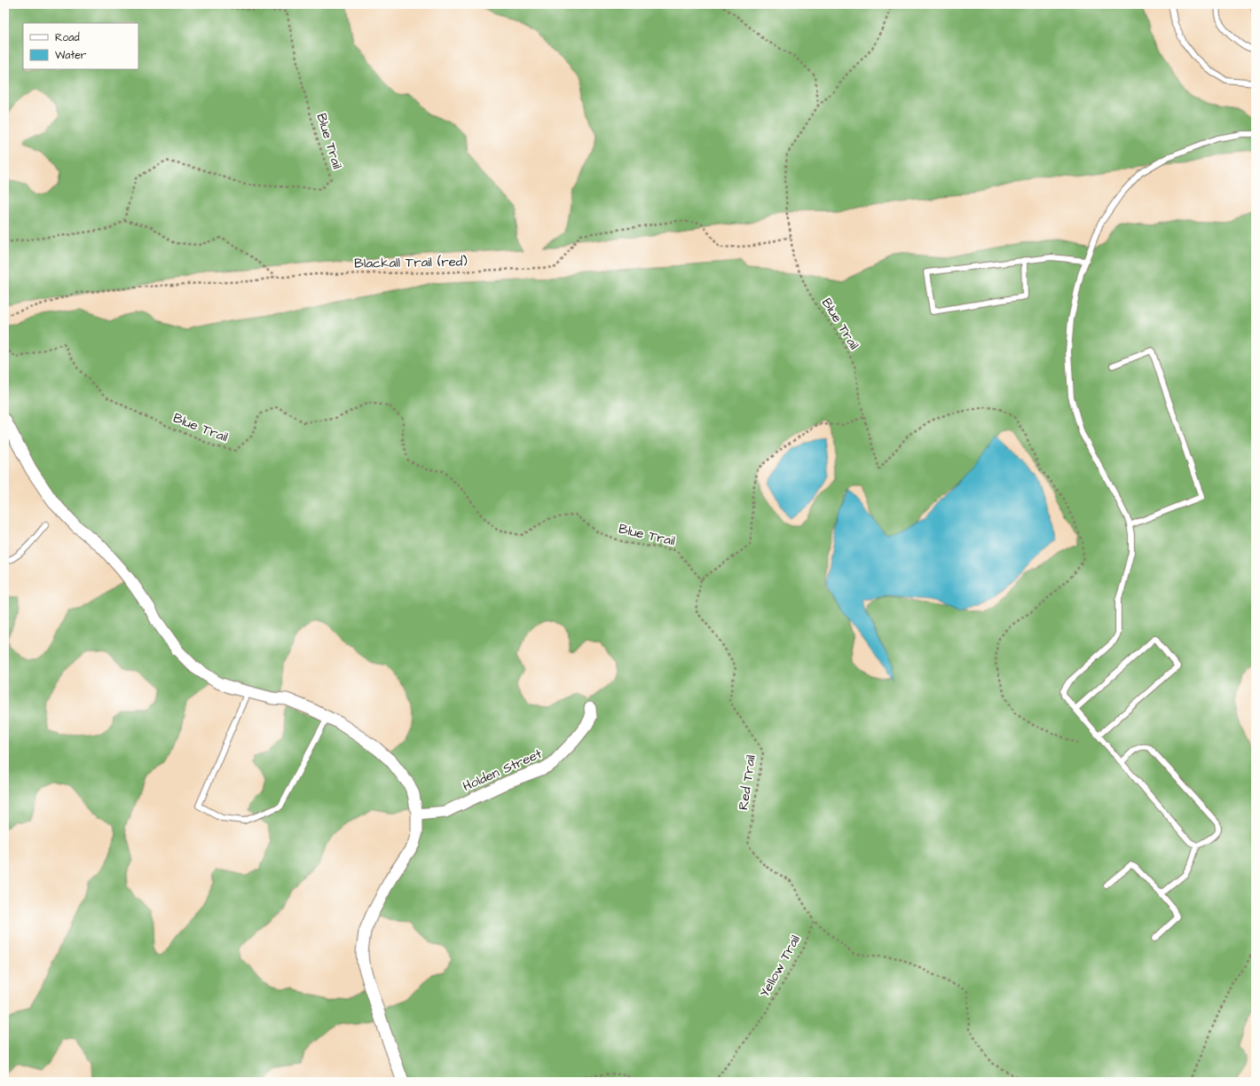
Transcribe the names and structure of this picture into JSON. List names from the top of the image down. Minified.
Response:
{"streets":{"street":["Holden Street"],"path":["Blue Trail","Blackall Trail (red)","Red Trail","Yellow Trail"]},"crossings":[["Blue Trail","Blackall Trail (red)"],["Blue Trail","Red Trail"],["Red Trail","Yellow Trail"]],"legend":["Road","Water"]}
